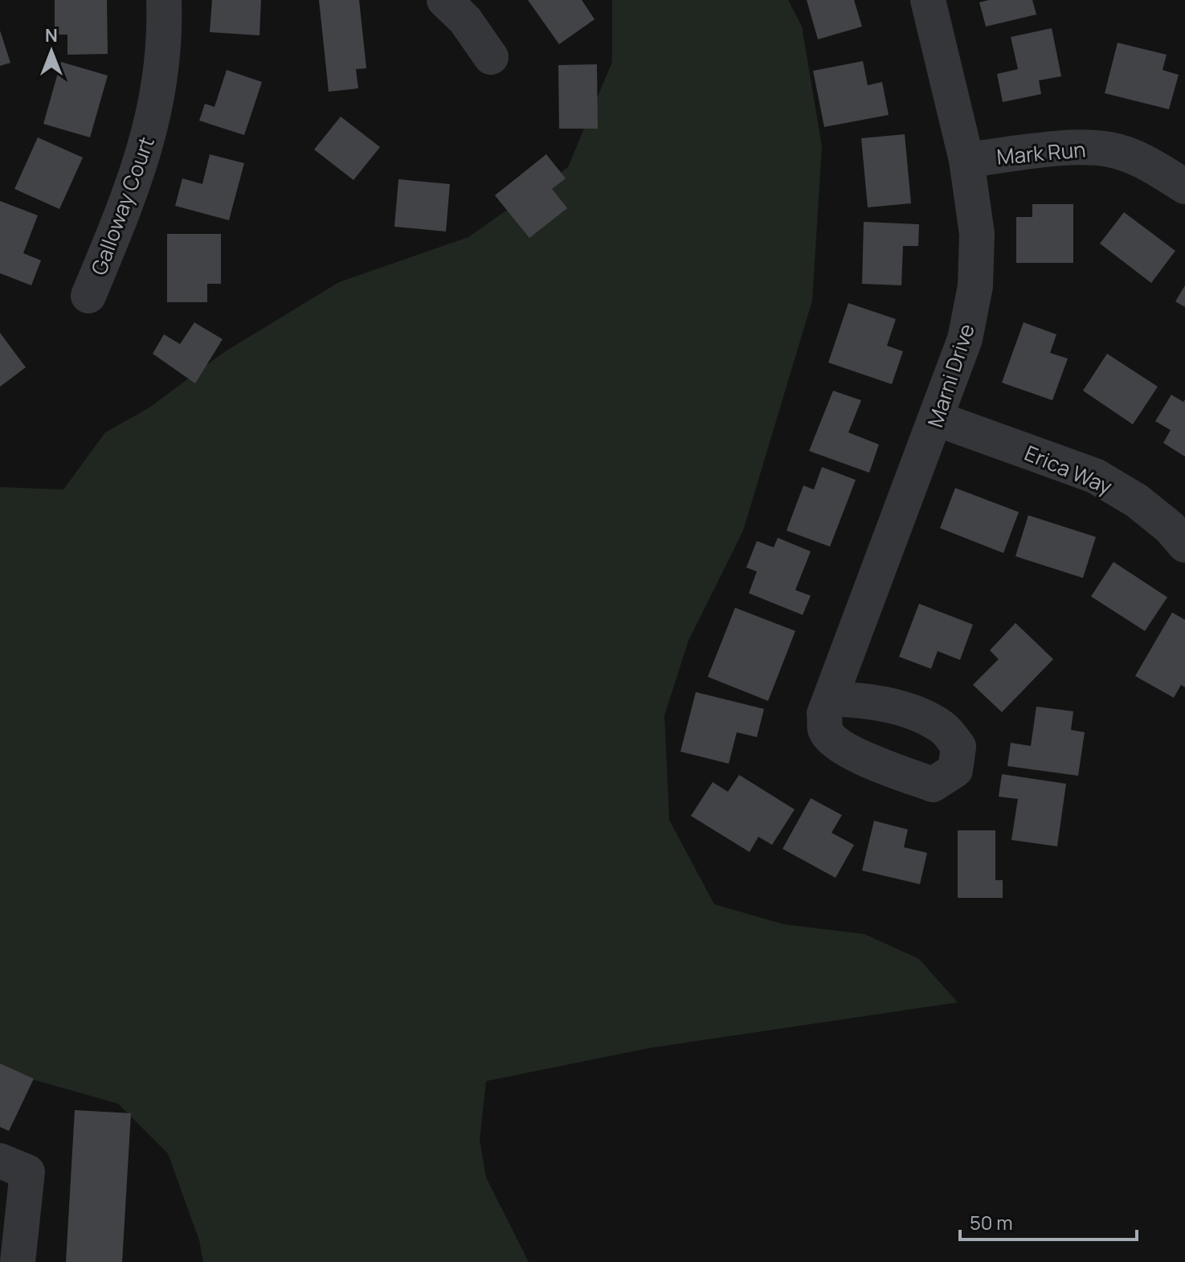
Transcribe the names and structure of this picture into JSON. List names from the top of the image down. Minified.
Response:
{"streets":{"street":["Mark Run","Galloway Court","Marni Drive","Erica Way"]},"crossings":[["Mark Run","Marni Drive"],["Marni Drive","Erica Way"]],"scale_bar":"50 m","north":"top"}
